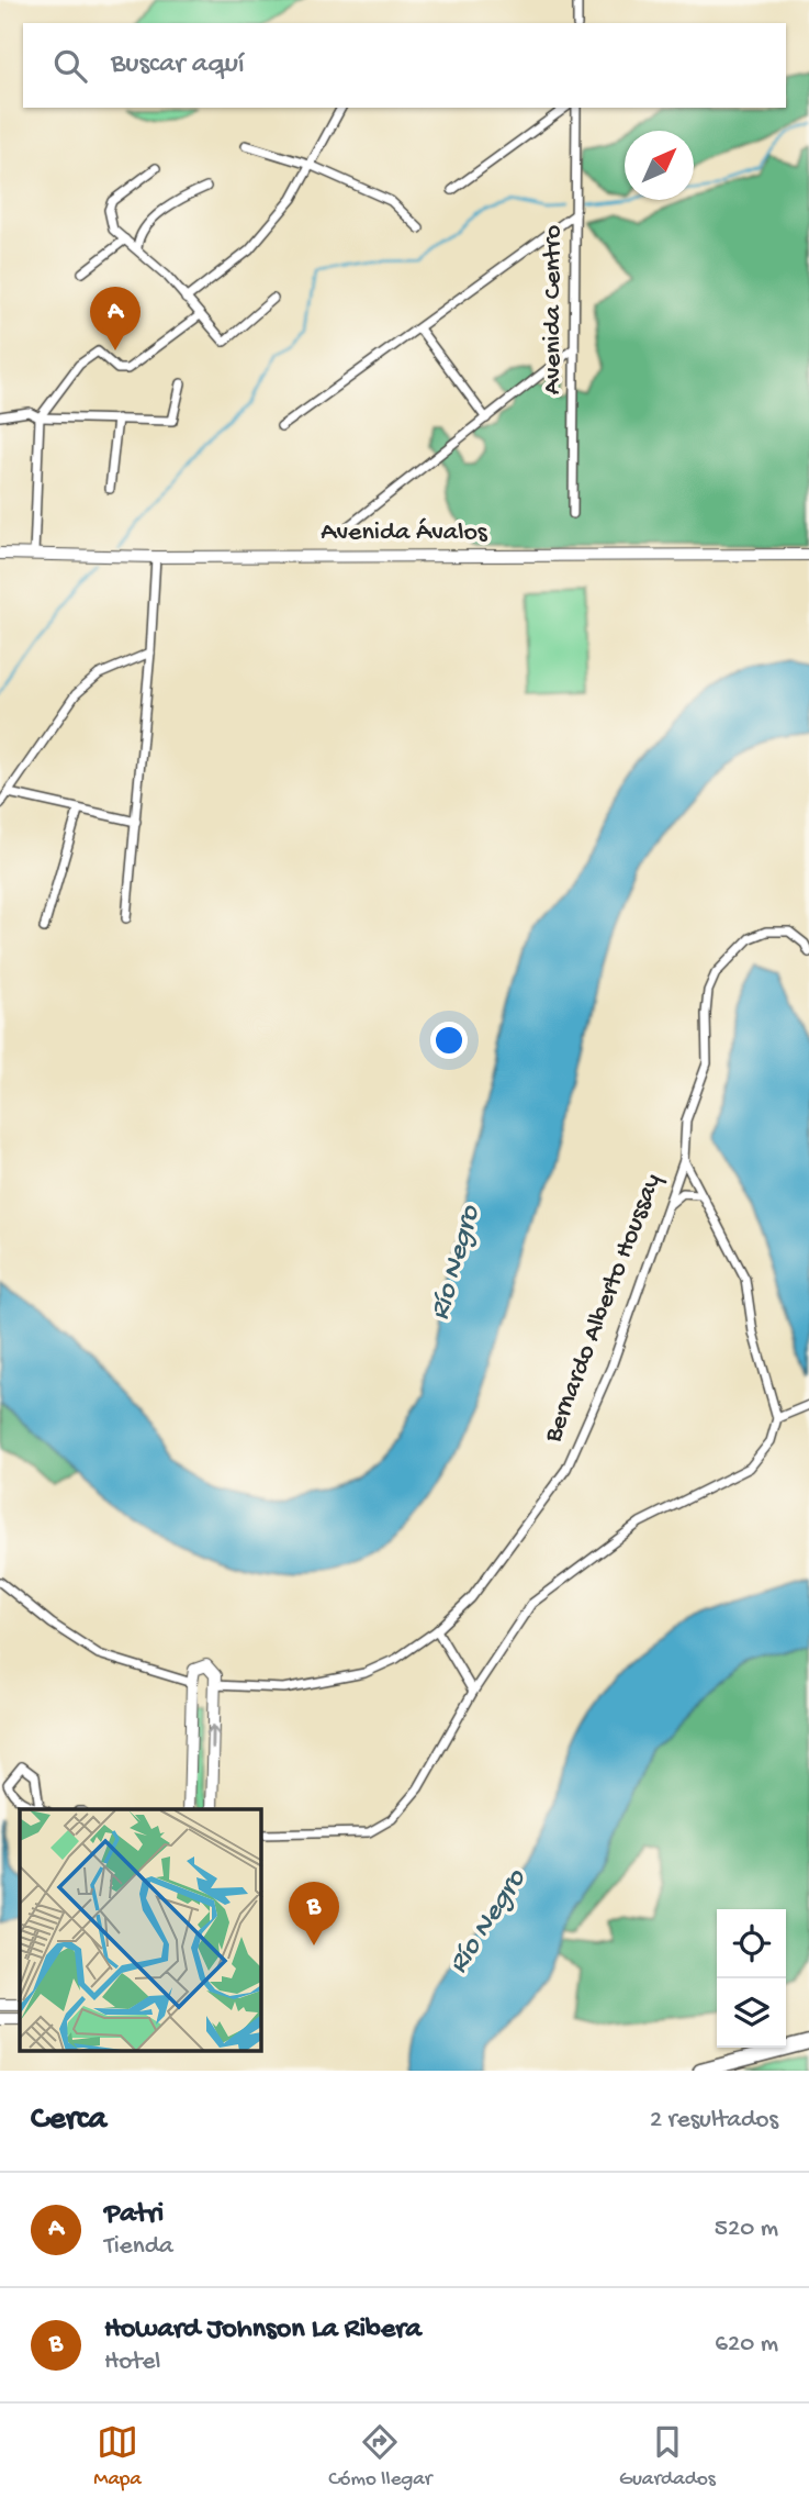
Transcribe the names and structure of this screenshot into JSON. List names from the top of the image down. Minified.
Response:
{"streets":{"street":["Avenida Centro","Avenida Ávalos","Bernardo Alberto Houssay"]},"water":["Río Negro"],"north":"top right","page":{"search":"Buscar aquí","pins":["A","B"],"heading":["Cerca","2 resultados"],"list":[{"mark":"A","name":"Patri","note":"Tienda","value":"520 m"},{"mark":"B","name":"Howard Johnson La Ribera","note":"Hotel","value":"620 m"}],"nav":["Mapa","Cómo llegar","Guardados"]}}
